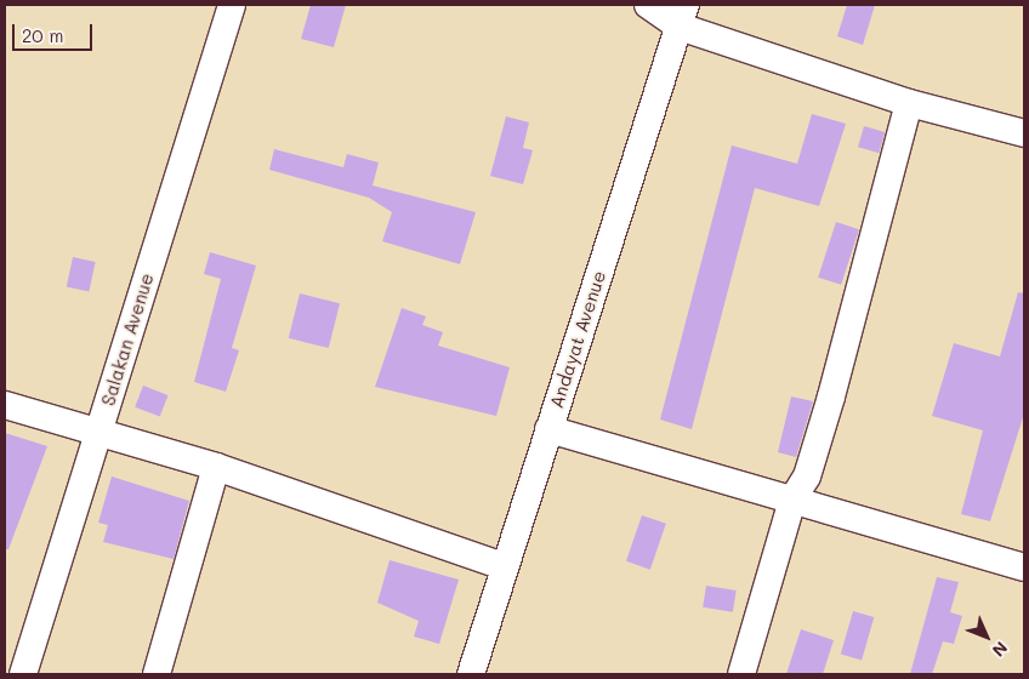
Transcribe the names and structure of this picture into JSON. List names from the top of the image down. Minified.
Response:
{"streets":{"street":["Salakan Avenue","Andayat Avenue"]},"scale_bar":"20 m","north":"bottom right"}
